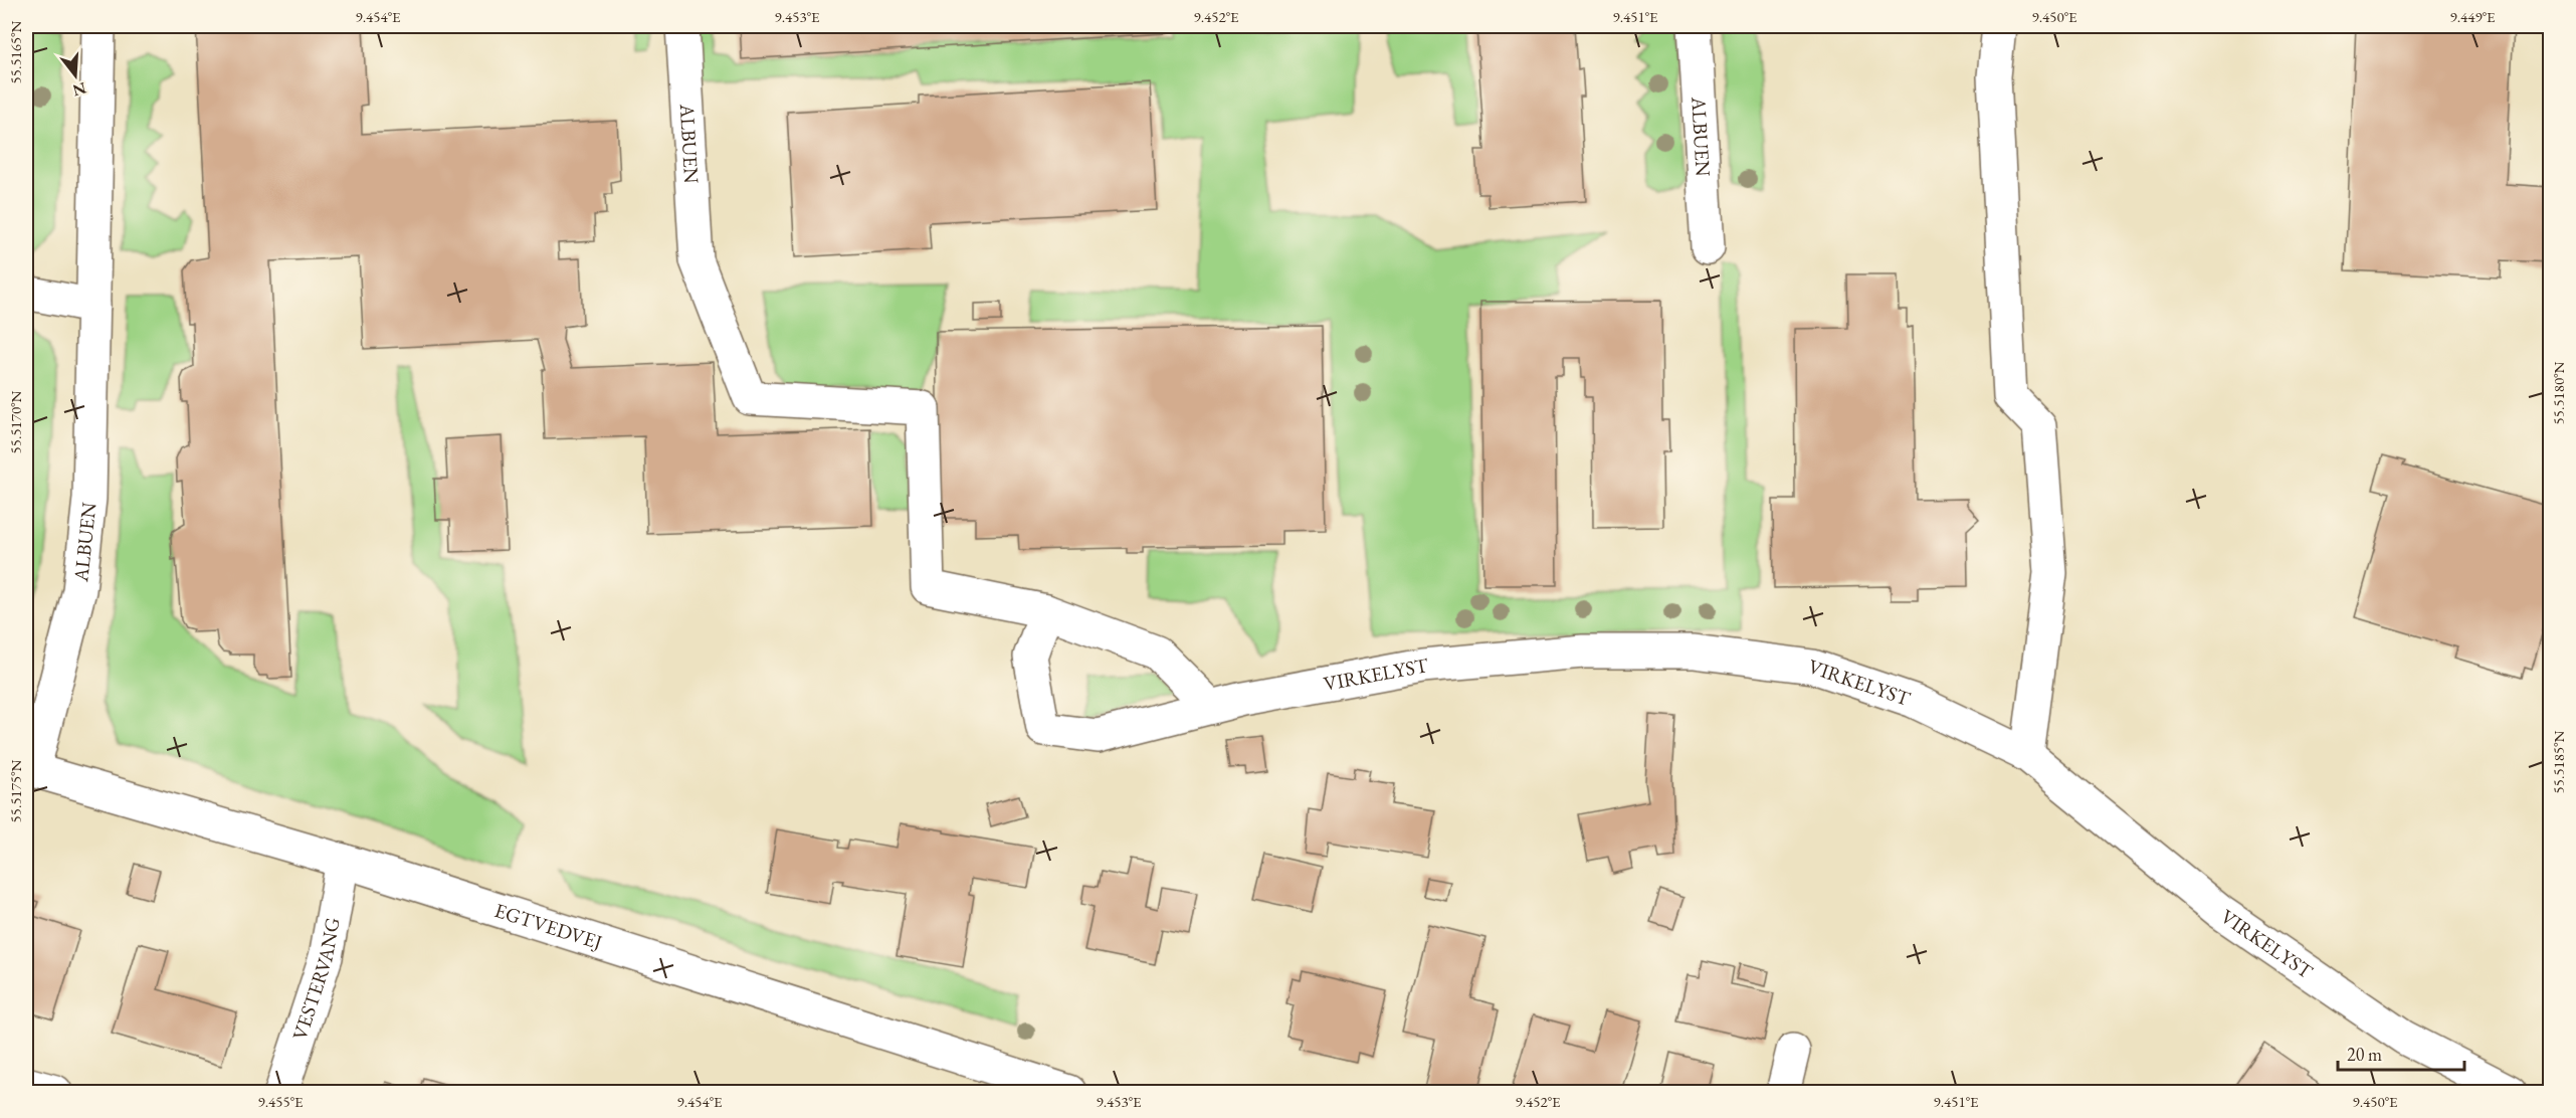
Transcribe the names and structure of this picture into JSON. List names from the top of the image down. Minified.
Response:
{"streets":{"street":["ALBUEN","VIRKELYST","EGTVEDVEJ","VESTERVANG"]},"crossings":[["ALBUEN","VIRKELYST"],["ALBUEN","EGTVEDVEJ"],["EGTVEDVEJ","VESTERVANG"]],"scale_bar":"20 m","north":"bottom","coordinates":["9.454°E","9.453°E","9.452°E","9.451°E","9.450°E","9.449°E","55.5165°N","55.5180°N","55.5170°N","55.5185°N","55.5175°N","9.455°E"]}
